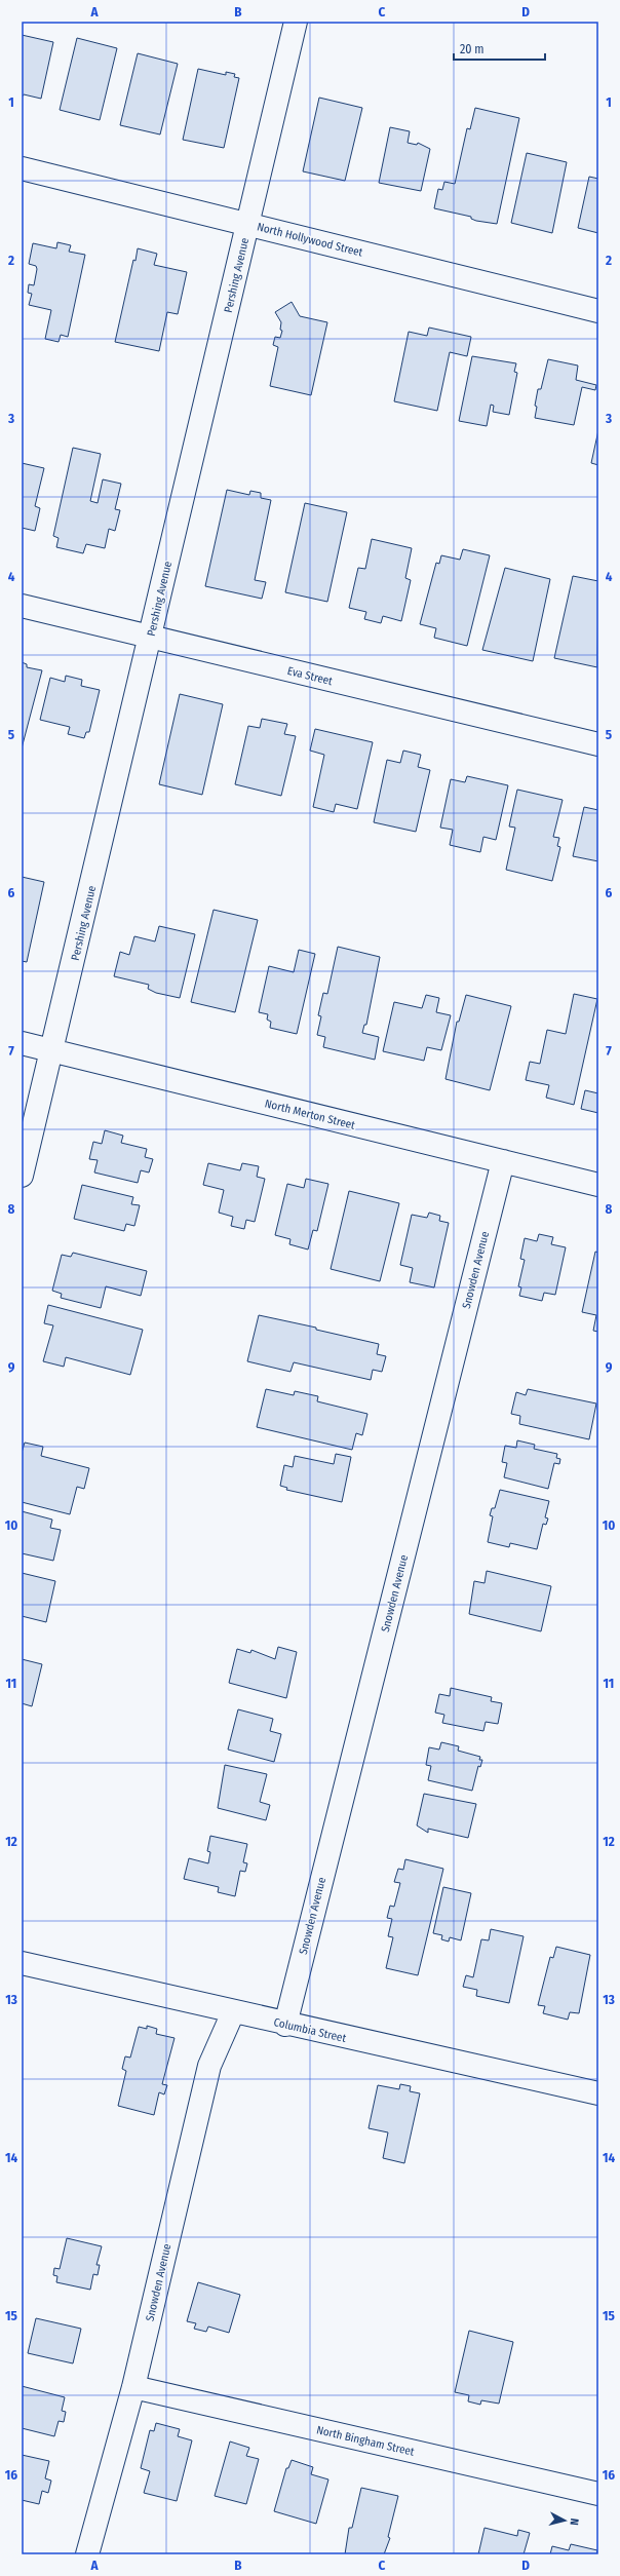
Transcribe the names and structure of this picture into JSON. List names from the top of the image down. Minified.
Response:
{"streets":{"street":["North Hollywood Street","Pershing Avenue","Eva Street","North Merton Street","Snowden Avenue","Columbia Street","North Bingham Street"]},"crossings":[["North Hollywood Street","Pershing Avenue"],["Pershing Avenue","Eva Street"],["Pershing Avenue","North Merton Street"],["North Merton Street","Snowden Avenue"],["Snowden Avenue","Columbia Street"],["Snowden Avenue","North Bingham Street"]],"scale_bar":"20 m","north":"right","grid":{"columns":["A","B","C","D"],"rows":["1","2","3","4","5","6","7","8","9","10","11","12","13","14","15","16"]}}
